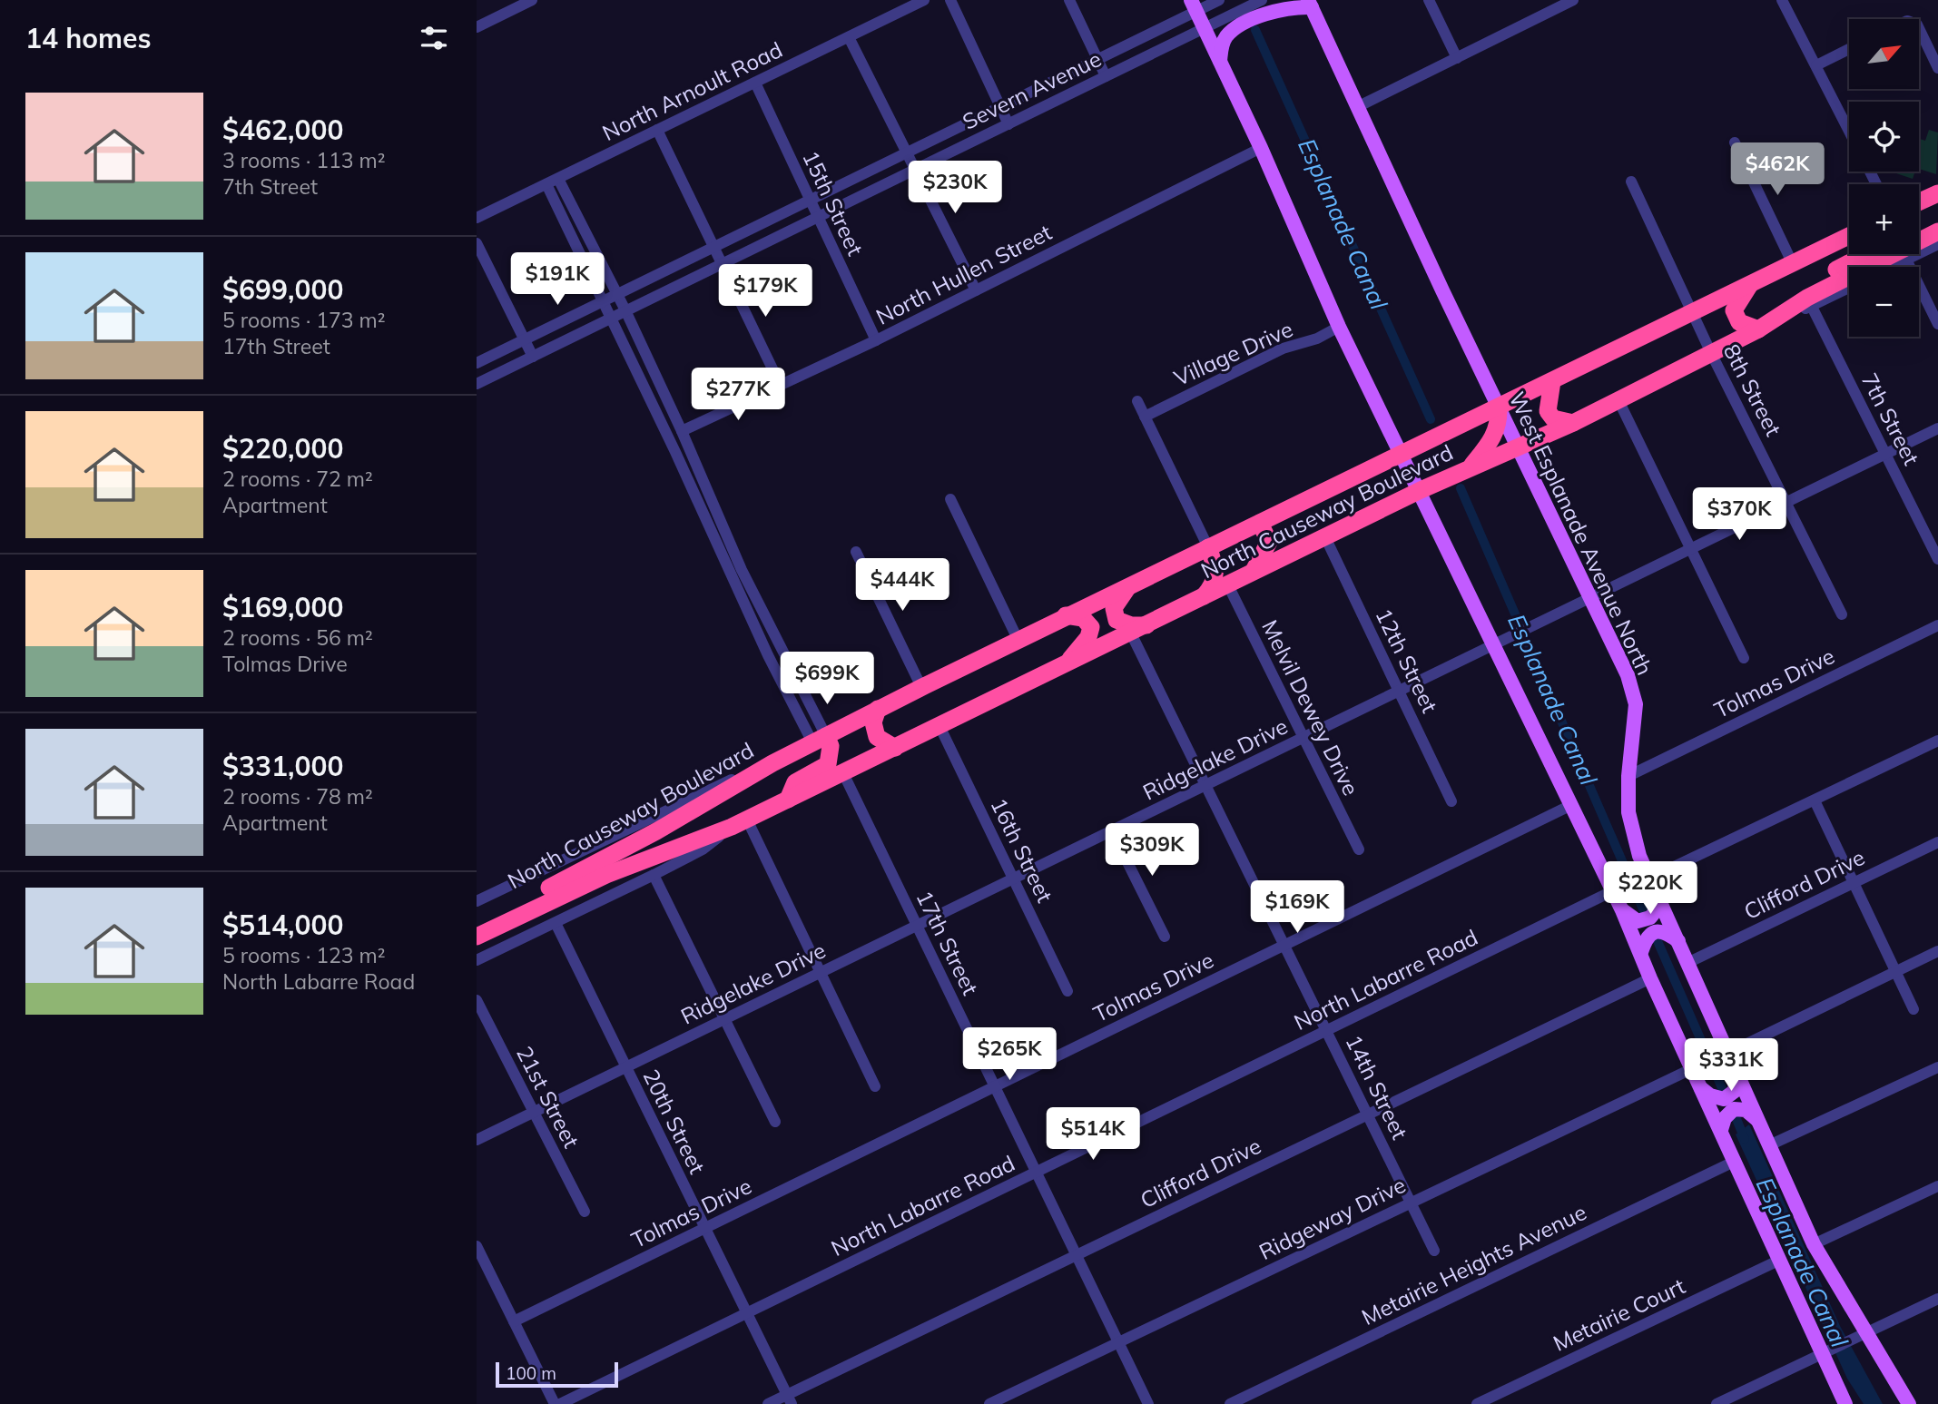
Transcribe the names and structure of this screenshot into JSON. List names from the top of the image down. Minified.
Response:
{"streets":{"highway":["North Causeway Boulevard"],"main road":["West Esplanade Avenue North"],"street":["Severn Avenue","North Arnoult Road","15th Street","North Hullen Street","Village Drive","8th Street","7th Street","12th Street","Tolmas Drive","Melvil Dewey Drive","Ridgelake Drive","16th Street","Clifford Drive","17th Street","North Labarre Road","14th Street","21st Street","20th Street","Ridgeway Drive","Metairie Heights Avenue","Metairie Court"]},"crossings":[["Severn Avenue","15th Street"],["North Arnoult Road","15th Street"],["15th Street","North Hullen Street"],["8th Street","North Causeway Boulevard"],["8th Street","Ridgelake Drive"],["7th Street","North Causeway Boulevard"],["7th Street","Ridgelake Drive"],["North Causeway Boulevard","West Esplanade Avenue North"],["North Causeway Boulevard","12th Street"],["North Causeway Boulevard","Melvil Dewey Drive"],["North Causeway Boulevard","16th Street"],["North Causeway Boulevard","17th Street"],["North Causeway Boulevard","14th Street"],["North Causeway Boulevard","20th Street"],["West Esplanade Avenue North","Tolmas Drive"],["West Esplanade Avenue North","Ridgelake Drive"],["West Esplanade Avenue North","Clifford Drive"],["12th Street","Ridgelake Drive"],["Tolmas Drive","17th Street"],["Tolmas Drive","14th Street"],["Tolmas Drive","20th Street"],["Melvil Dewey Drive","Ridgelake Drive"],["Ridgelake Drive","16th Street"],["Ridgelake Drive","17th Street"],["Ridgelake Drive","14th Street"],["Ridgelake Drive","21st Street"],["Ridgelake Drive","20th Street"],["Clifford Drive","17th Street"],["Clifford Drive","14th Street"],["Clifford Drive","20th Street"],["17th Street","North Labarre Road"],["17th Street","Ridgeway Drive"],["North Labarre Road","14th Street"],["North Labarre Road","20th Street"],["14th Street","Ridgeway Drive"]],"water":["Esplanade Canal"],"scale_bar":"100 m","north":"top right","page":{"heading":"14 homes","map_buttons":["+","−"],"list":[{"name":"$462,000","note":"3 rooms · 113 m² · 7th Street"},{"name":"$699,000","note":"5 rooms · 173 m² · 17th Street"},{"name":"$220,000","note":"2 rooms · 72 m² · Apartment"},{"name":"$169,000","note":"2 rooms · 56 m² · Tolmas Drive"},{"name":"$331,000","note":"2 rooms · 78 m² · Apartment"},{"name":"$514,000","note":"5 rooms · 123 m² · North Labarre Road"}],"price":["$462K","$230K","$191K","$179K","$277K","$370K","$444K","$699K","$309K","$220K","$169K","$265K","$331K","$514K"],"scale":"100 m"}}
